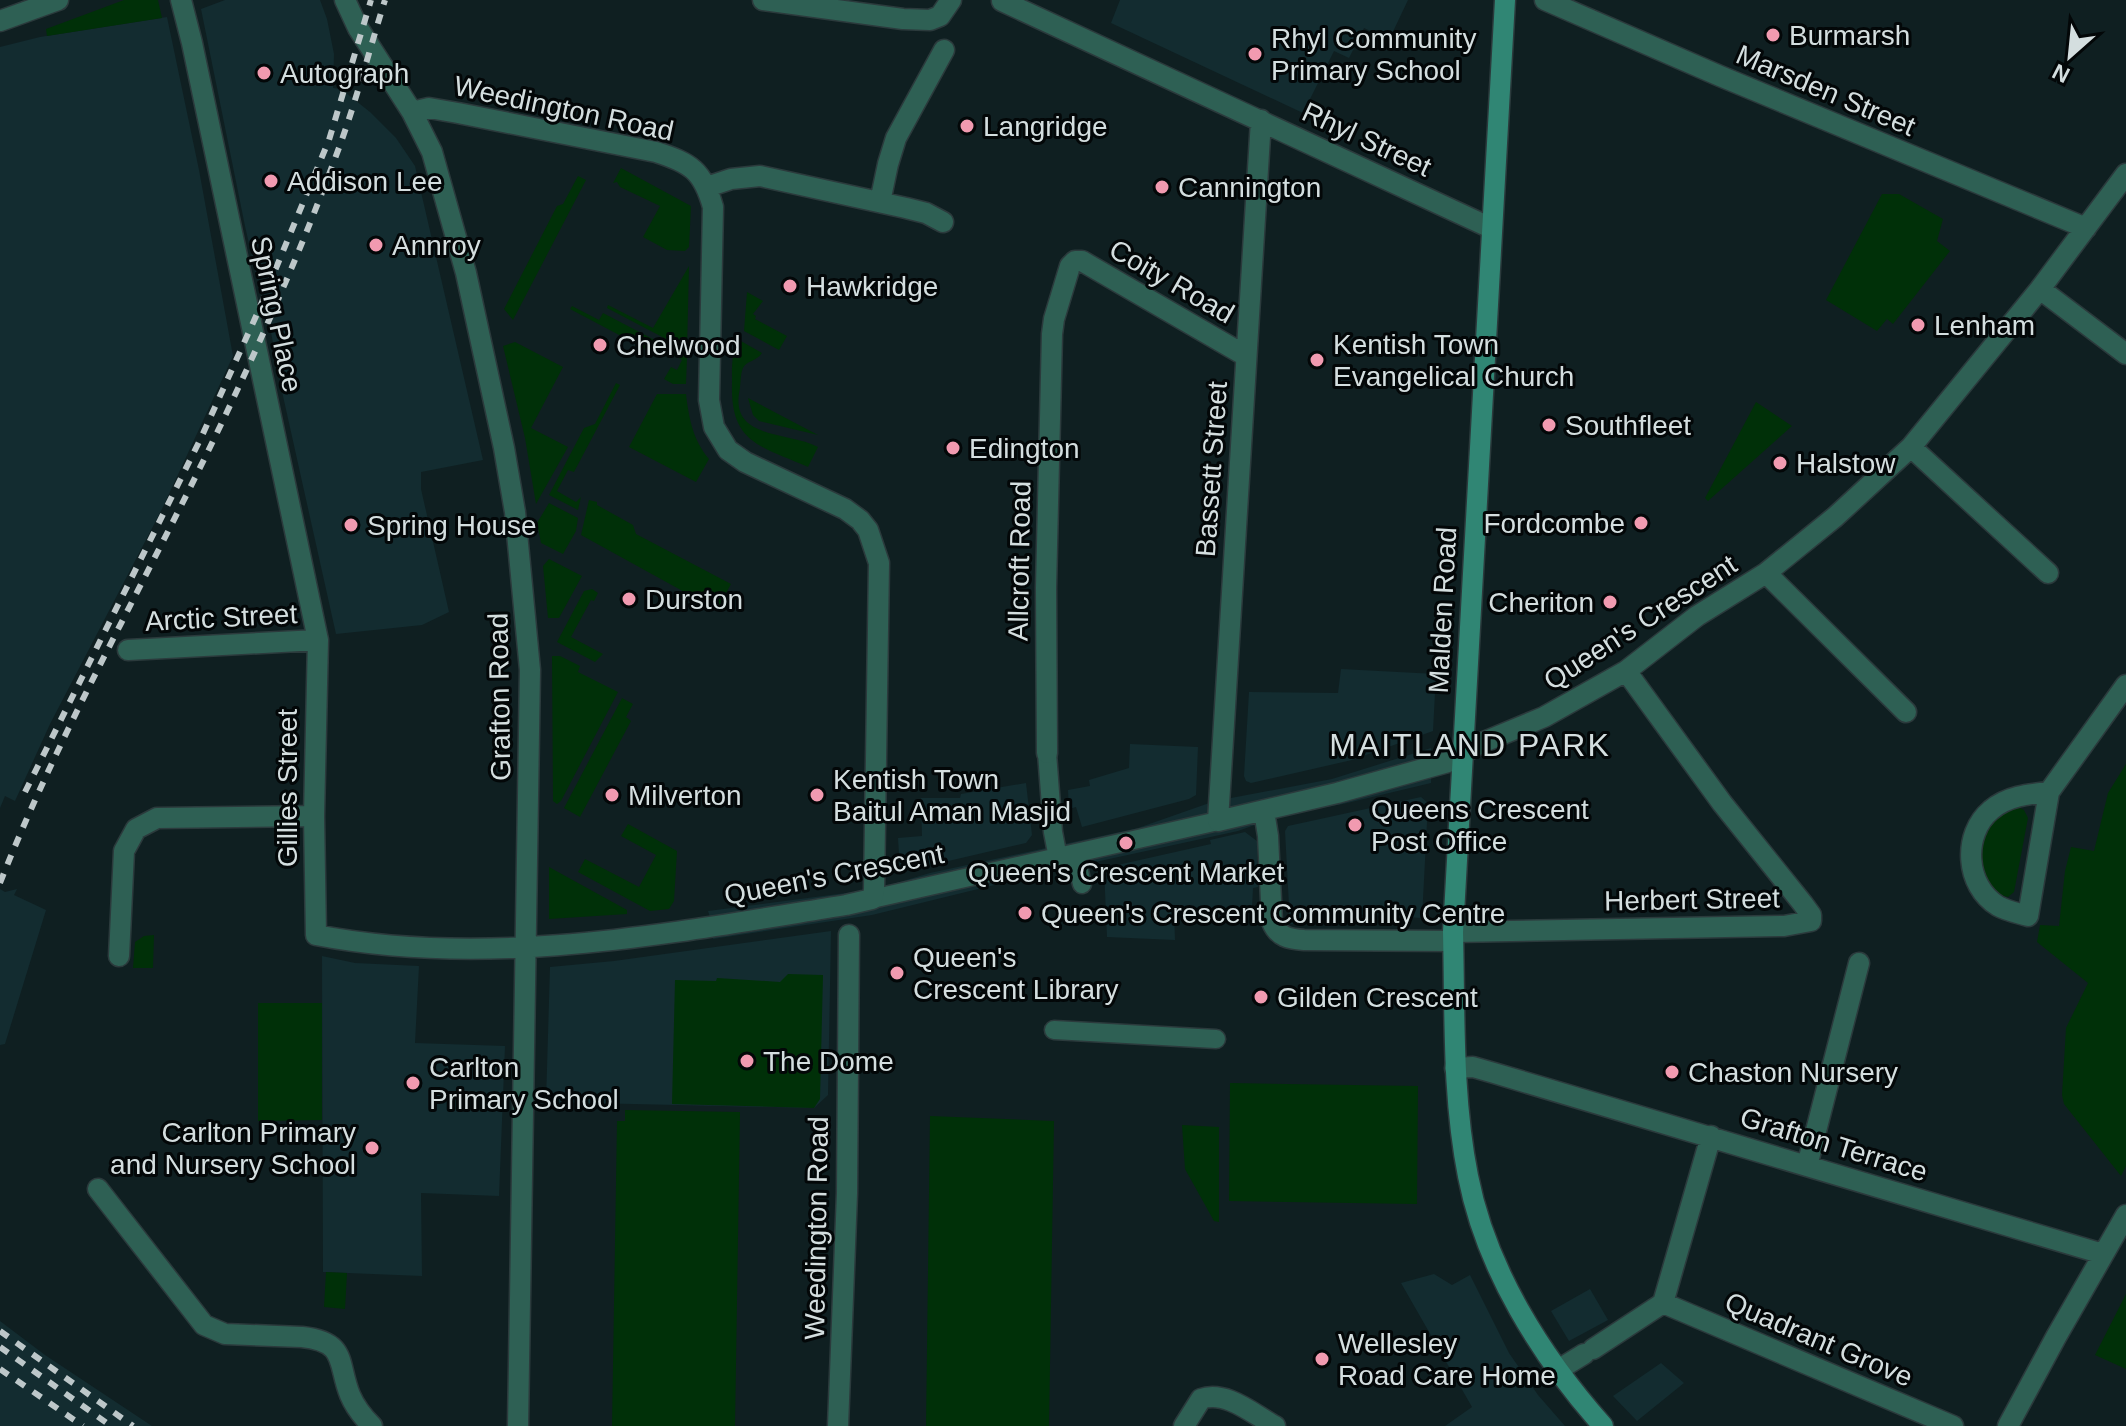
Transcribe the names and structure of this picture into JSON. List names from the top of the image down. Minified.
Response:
{"streets":{"main road":["Malden Road"],"street":["Marsden Street","Weedington Road","Rhyl Street","Coity Road","Spring Place","Bassett Street","Allcroft Road","Arctic Street","Queen's Crescent","Grafton Road","Gillies Street","Herbert Street","Grafton Terrace","Quadrant Grove"]},"crossings":[["Marsden Street","Queen's Crescent"],["Weedington Road","Queen's Crescent"],["Weedington Road","Grafton Road"],["Rhyl Street","Bassett Street"],["Rhyl Street","Malden Road"],["Coity Road","Bassett Street"],["Coity Road","Allcroft Road"],["Spring Place","Arctic Street"],["Spring Place","Gillies Street"],["Bassett Street","Queen's Crescent"],["Allcroft Road","Queen's Crescent"],["Malden Road","Queen's Crescent"],["Malden Road","Herbert Street"],["Malden Road","Grafton Terrace"],["Arctic Street","Gillies Street"],["Queen's Crescent","Grafton Road"],["Queen's Crescent","Gillies Street"],["Queen's Crescent","Herbert Street"]],"districts":["MAITLAND PARK"],"places":["Burmarsh","Rhyl Community Primary School","Autograph","Langridge","Addison Lee","Cannington","Annroy","Hawkridge","Lenham","Chelwood","Kentish Town Evangelical Church","Southfleet","Edington","Halstow","Fordcombe","Spring House","Durston","Cheriton","Milverton","Kentish Town Baitul Aman Masjid","Queens Crescent Post Office","Queen's Crescent Market","Queen's Crescent Community Centre","Queen's Crescent Library","Gilden Crescent","The Dome","Chaston Nursery","Carlton Primary School","Carlton Primary and Nursery School","Wellesley Road Care Home"],"north":"bottom left"}
